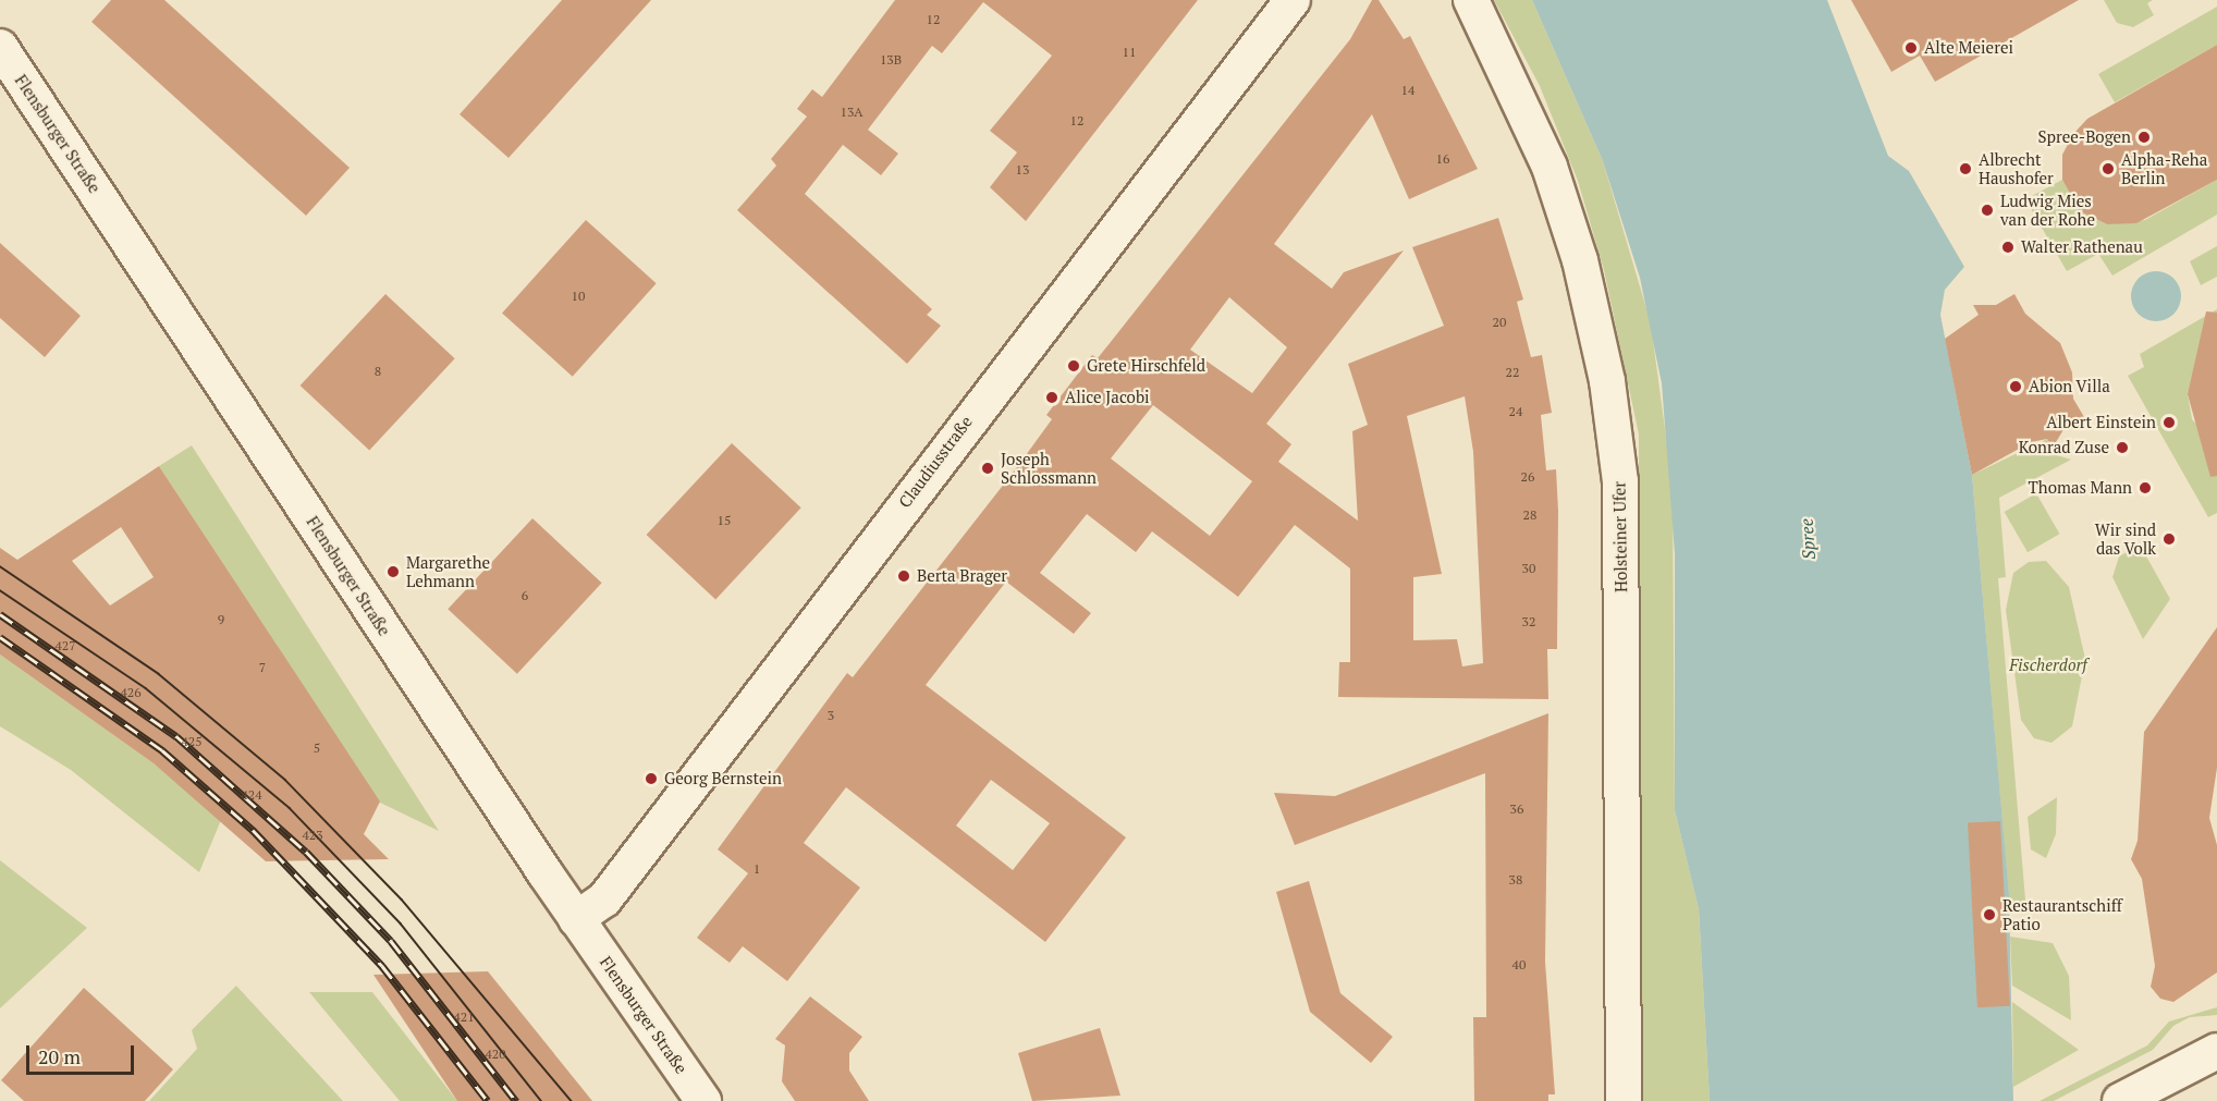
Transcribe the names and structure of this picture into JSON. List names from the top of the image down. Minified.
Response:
{"streets":{"street":["Flensburger Straße","Claudiusstraße","Holsteiner Ufer"]},"crossings":[["Flensburger Straße","Claudiusstraße"]],"water":["Spree"],"parks":["Fischerdorf"],"places":["Alte Meierei","Spree-Bogen","Albrecht Haushofer","Alpha-Reha Berlin","Ludwig Mies van der Rohe","Walter Rathenau","Grete Hirschfeld","Abion Villa","Alice Jacobi","Albert Einstein","Konrad Zuse","Joseph Schlossmann","Thomas Mann","Wir sind das Volk","Margarethe Lehmann","Berta Brager","Georg Bernstein","Restaurantschiff Patio"],"house_numbers":["12","11","13B","14","13A","12","16","13","10","20","8","22","24","26","28","15","30","6","9","32","427","7","426","3","425","5","424","36","423","1","38","40","421","420"],"scale_bar":"20 m"}
